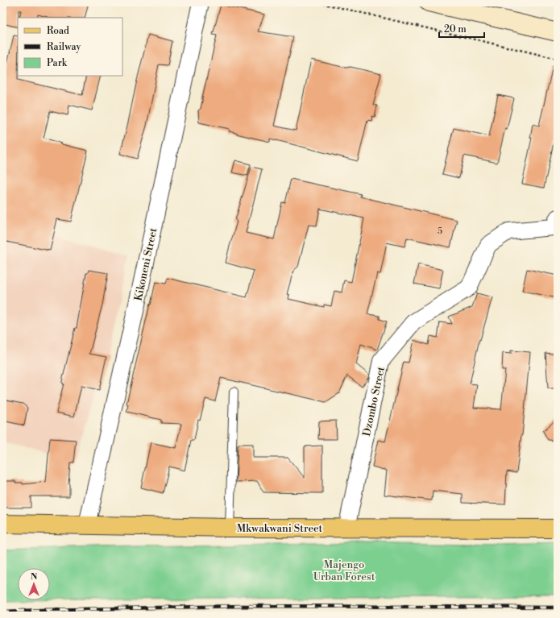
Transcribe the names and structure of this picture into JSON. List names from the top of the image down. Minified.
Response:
{"streets":{"main road":["Mkwakwani Street"],"street":["Kikoneni Street","Dzombo Street"]},"crossings":[["Kikoneni Street","Mkwakwani Street"],["Dzombo Street","Mkwakwani Street"]],"parks":["Majengo Urban Forest"],"house_numbers":["5"],"legend":["Road","Railway","Park"],"scale_bar":"20 m","north":"top"}
